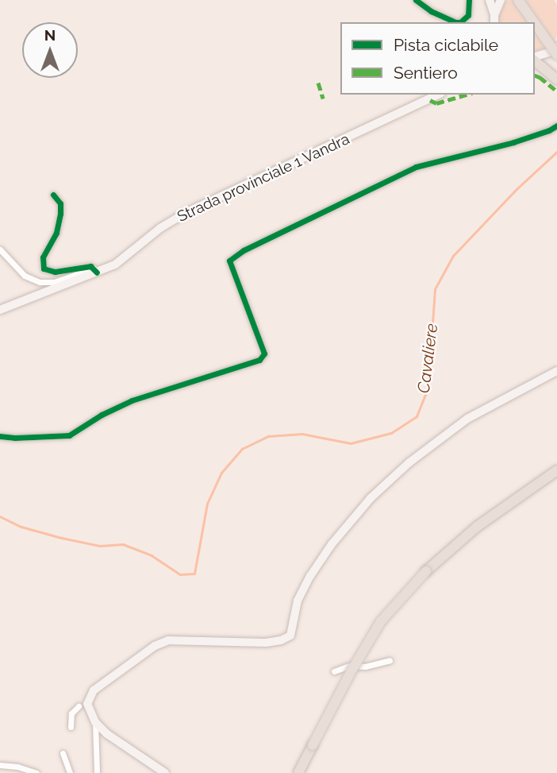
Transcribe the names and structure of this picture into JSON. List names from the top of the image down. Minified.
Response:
{"streets":{"main road":["Strada provinciale 1 Vandra"]},"water":["Cavaliere"],"legend":["Pista ciclabile","Sentiero"],"north":"top"}
